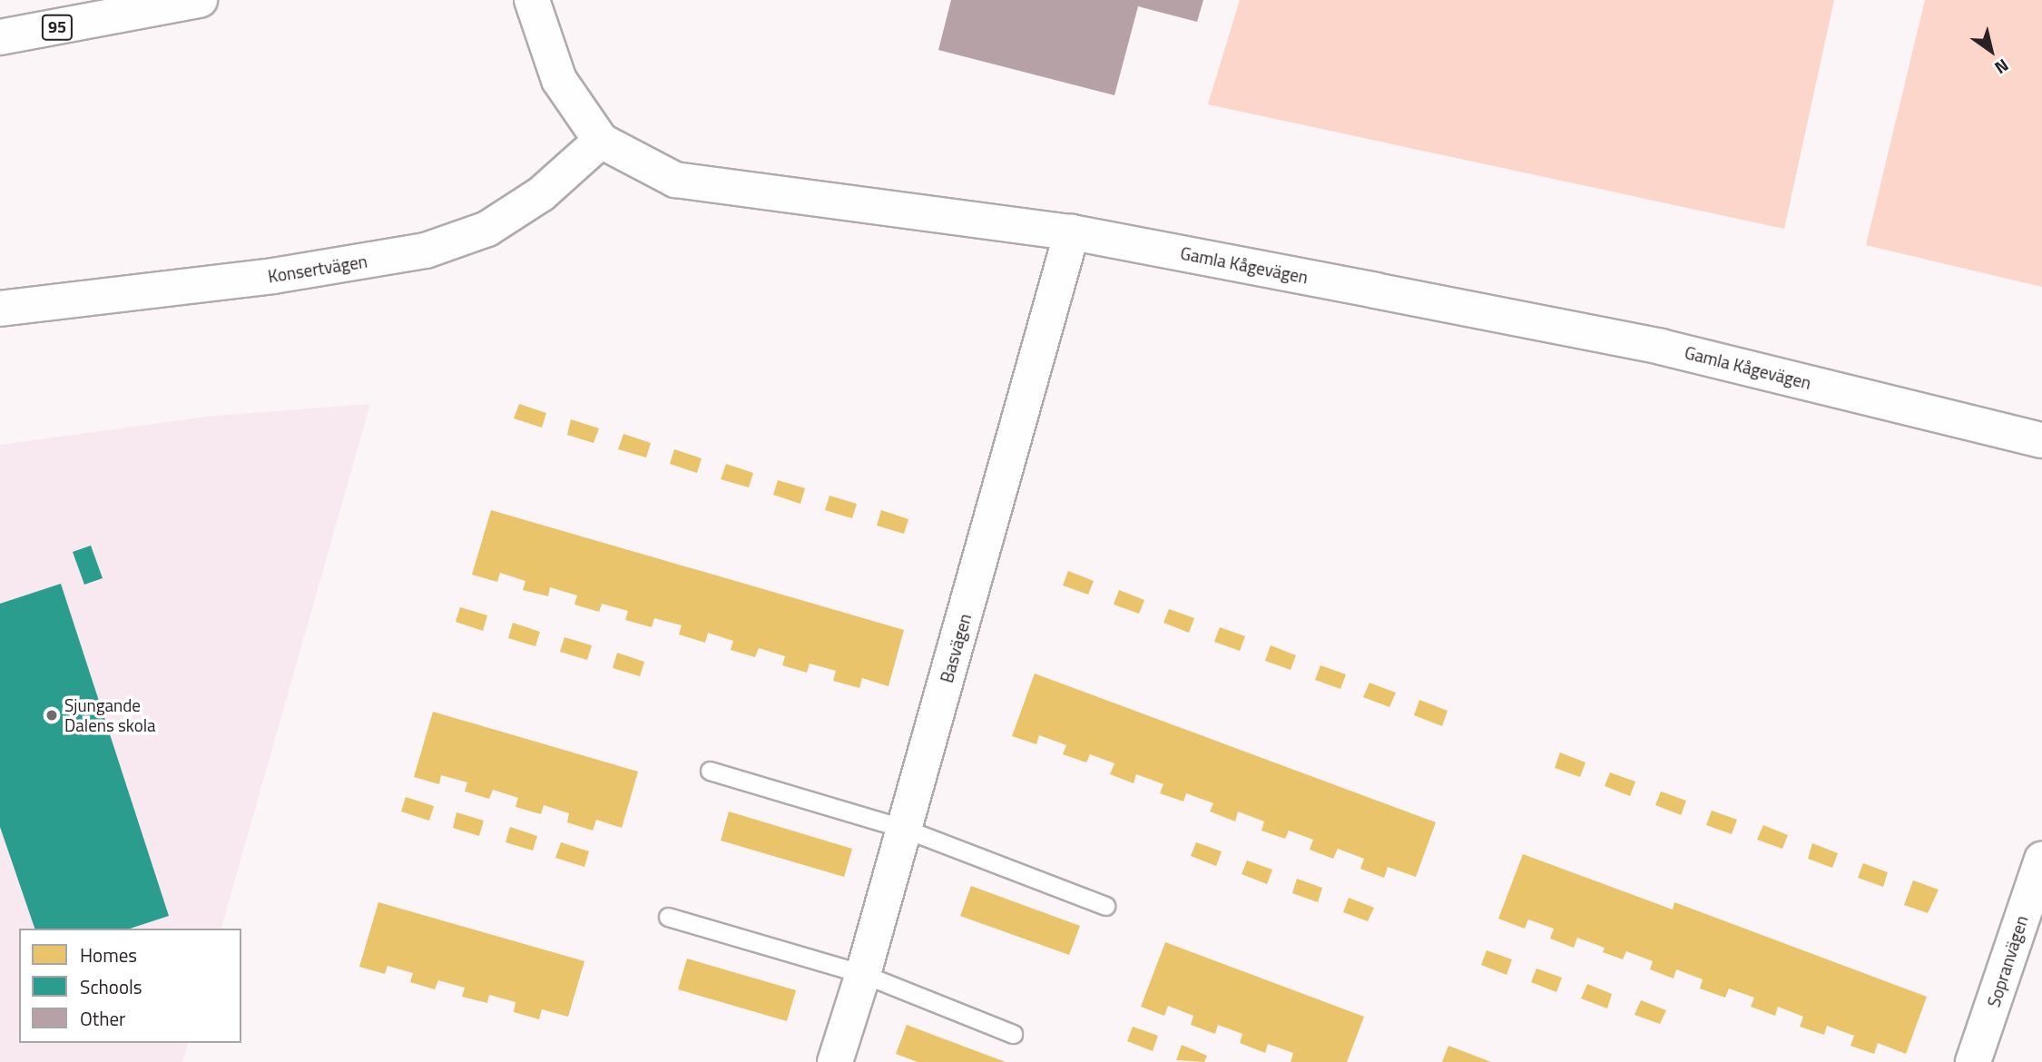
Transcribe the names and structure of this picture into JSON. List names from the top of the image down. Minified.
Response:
{"streets":{"street":["95","Gamla Kågevägen","Konsertvägen","Basvägen","Sopranvägen"]},"crossings":[["Gamla Kågevägen","Konsertvägen"],["Gamla Kågevägen","Basvägen"]],"places":["Sjungande Dalens skola"],"legend":["Homes","Schools","Other"],"north":"bottom right"}
